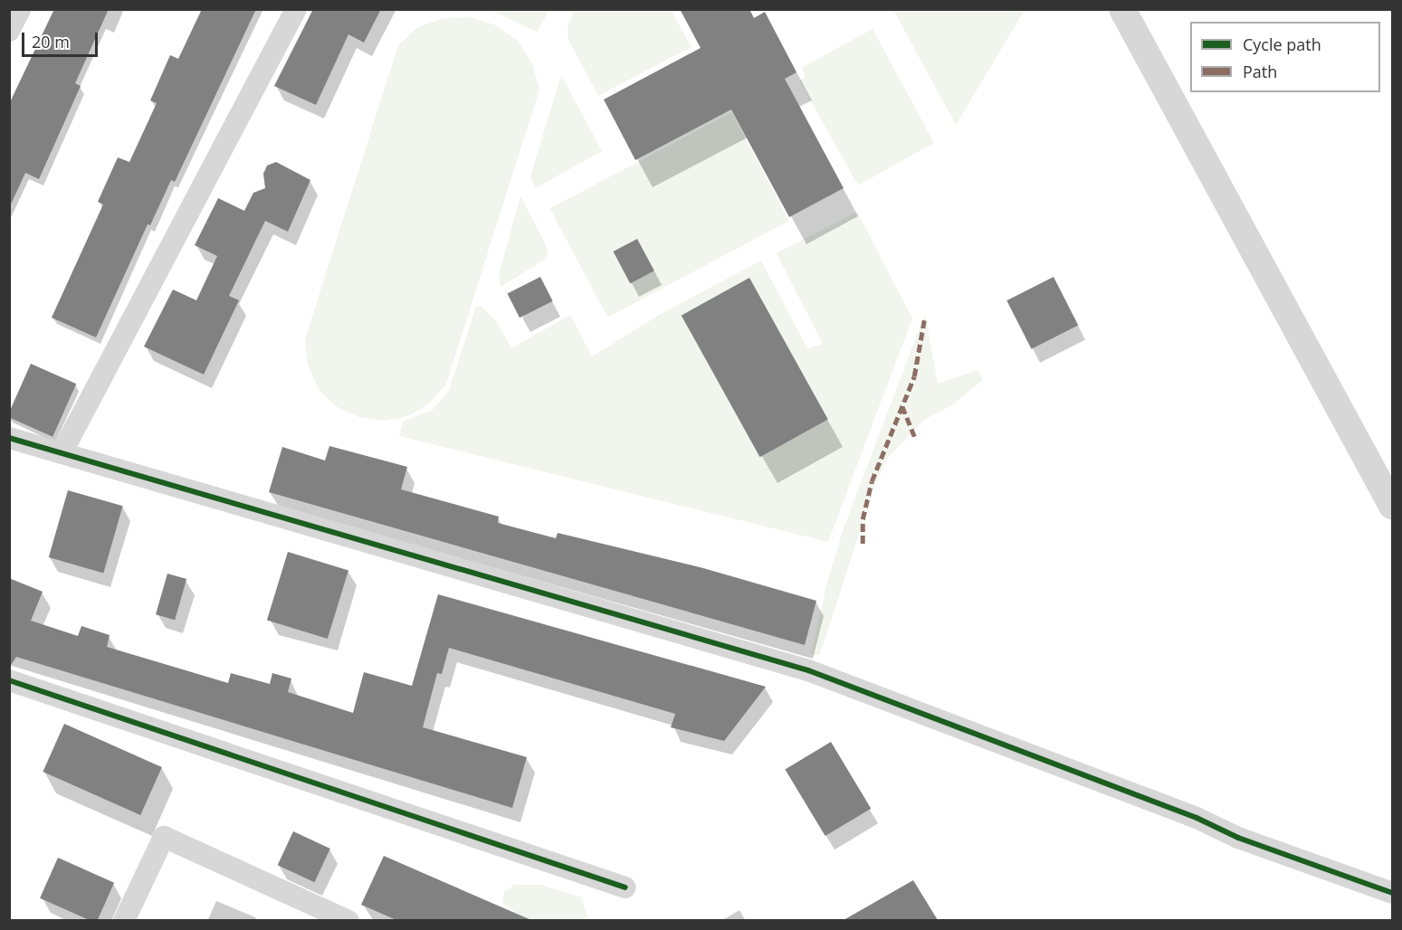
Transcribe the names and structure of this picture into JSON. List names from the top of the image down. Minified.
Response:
{"legend":["Cycle path","Path"],"scale_bar":"20 m"}
